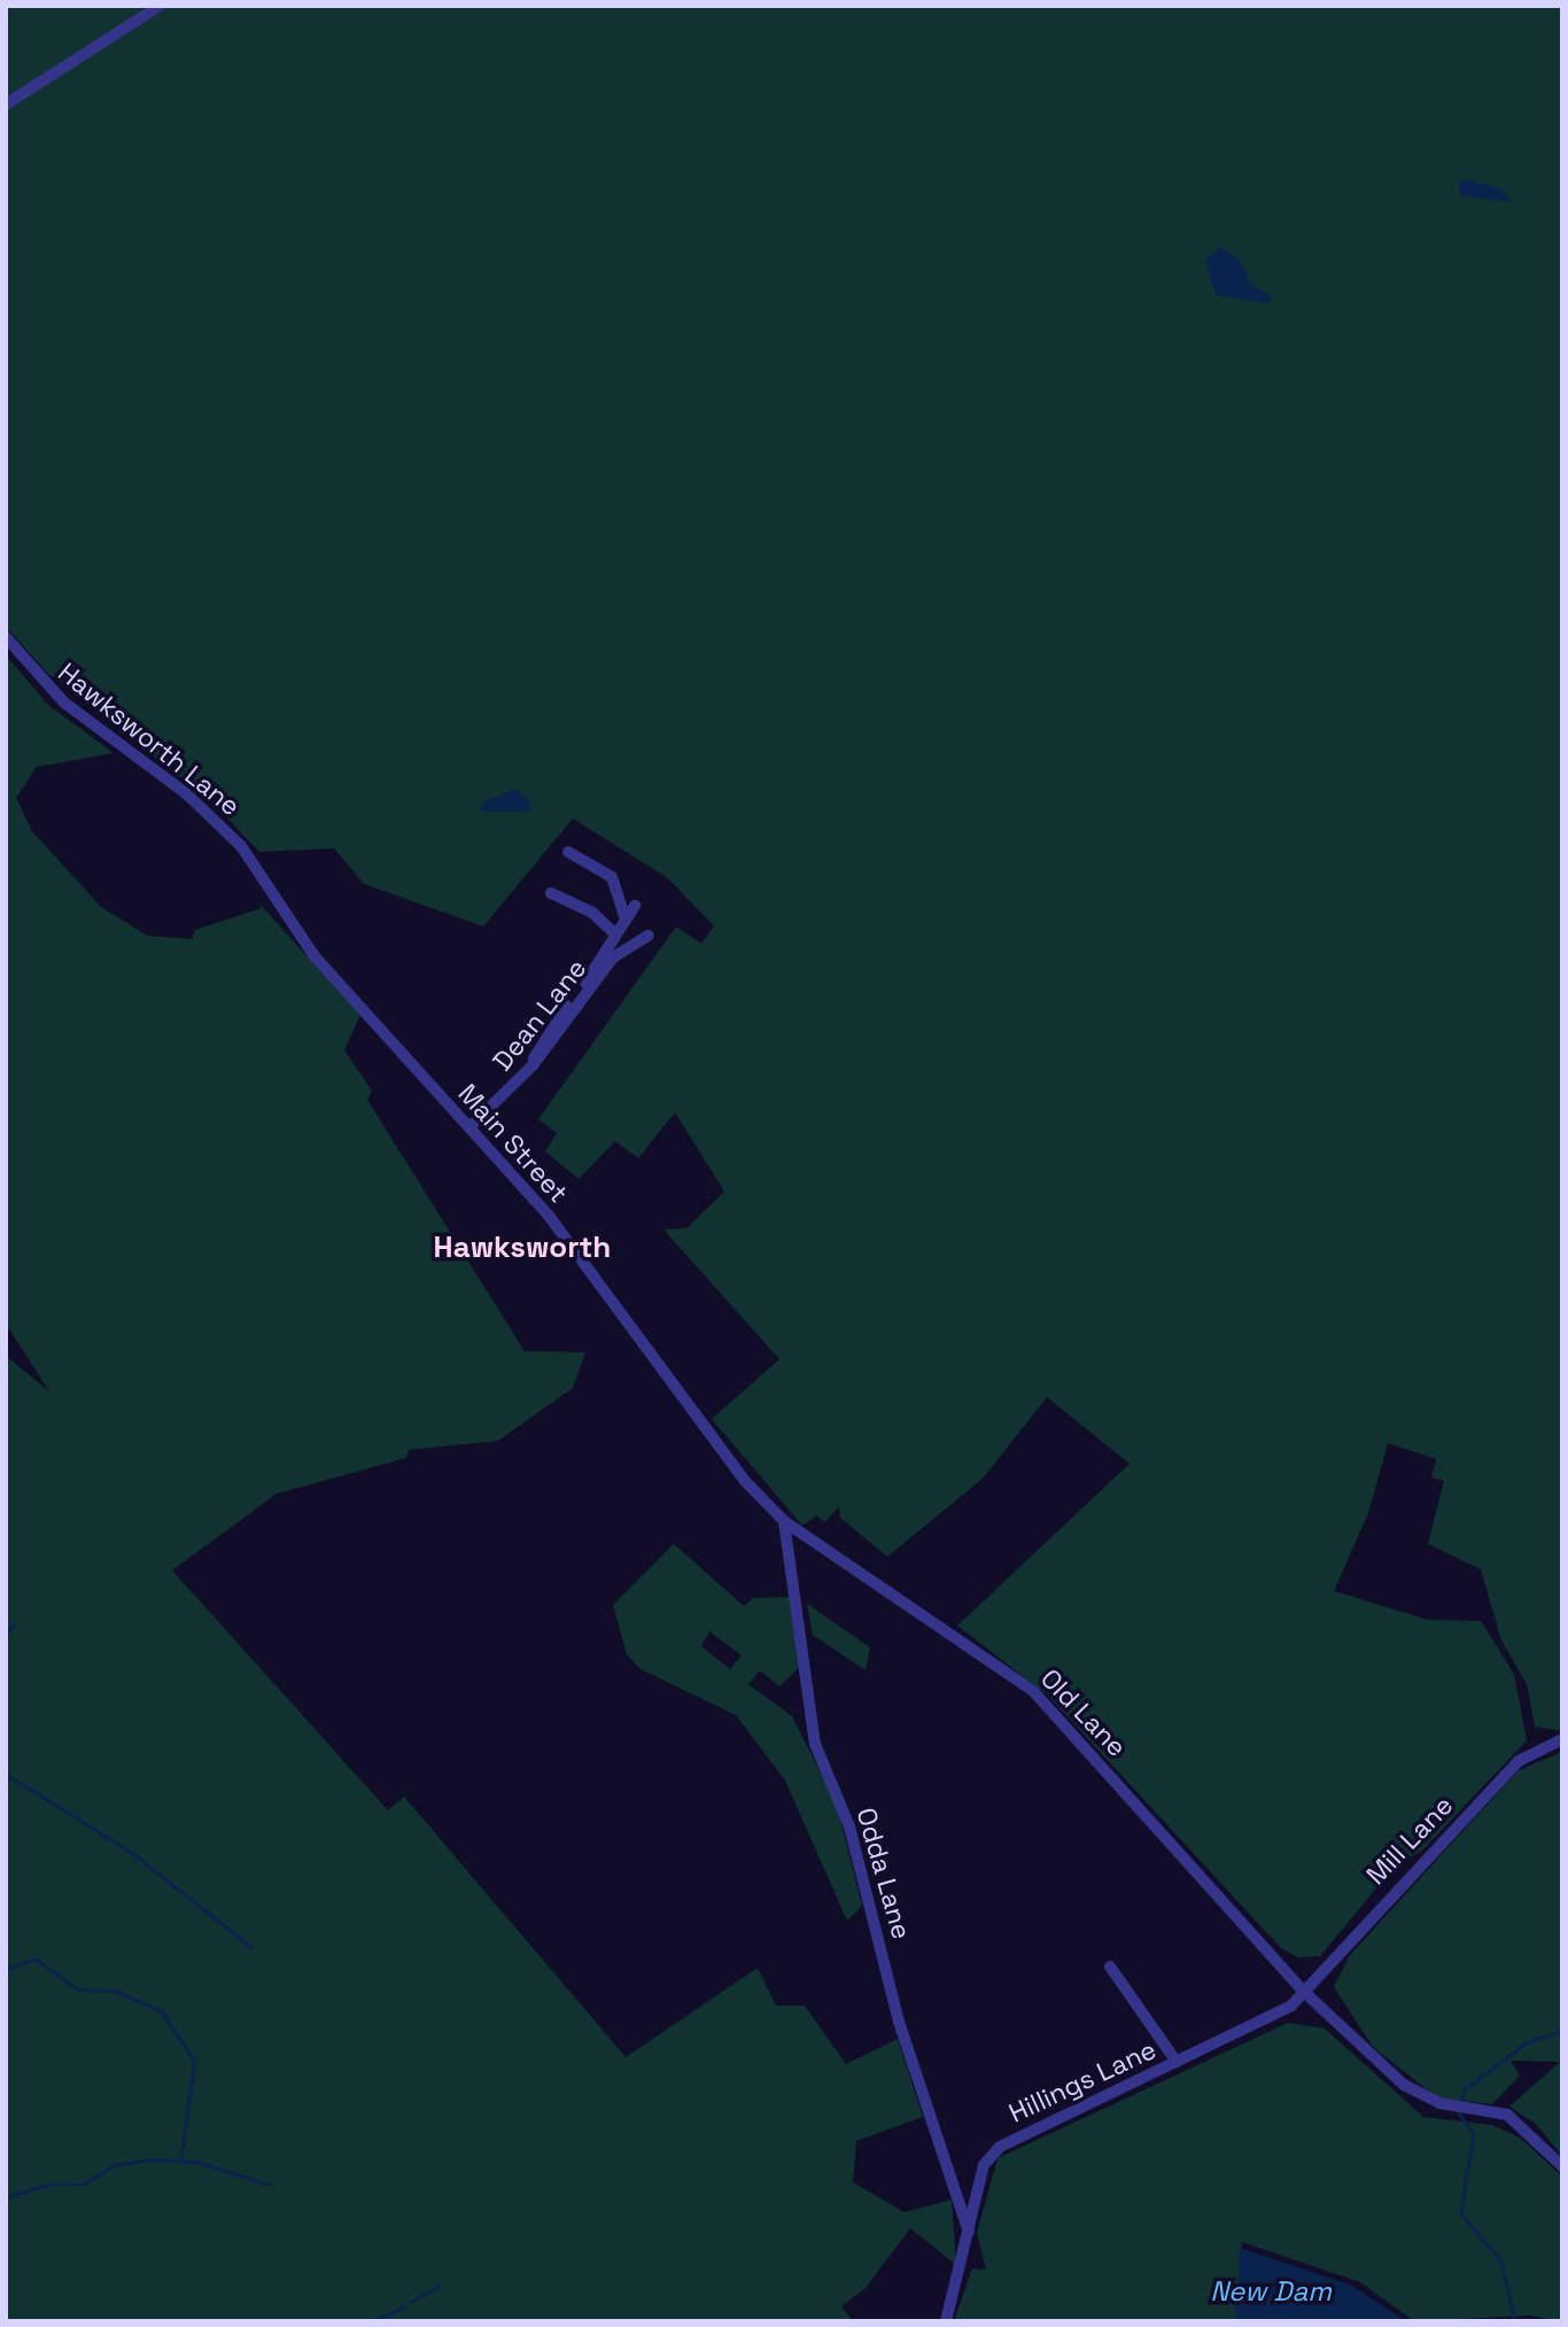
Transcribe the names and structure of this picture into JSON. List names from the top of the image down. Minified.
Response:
{"streets":{"street":["Hawksworth Lane","Dean Lane","Main Street","Old Lane","Mill Lane","Odda Lane","Hillings Lane"]},"crossings":[["Hawksworth Lane","Main Street"],["Dean Lane","Main Street"],["Main Street","Old Lane"],["Main Street","Odda Lane"],["Old Lane","Mill Lane"],["Old Lane","Odda Lane"],["Old Lane","Hillings Lane"],["Mill Lane","Hillings Lane"],["Odda Lane","Hillings Lane"]],"districts":["Hawksworth"],"water":["New Dam"]}
